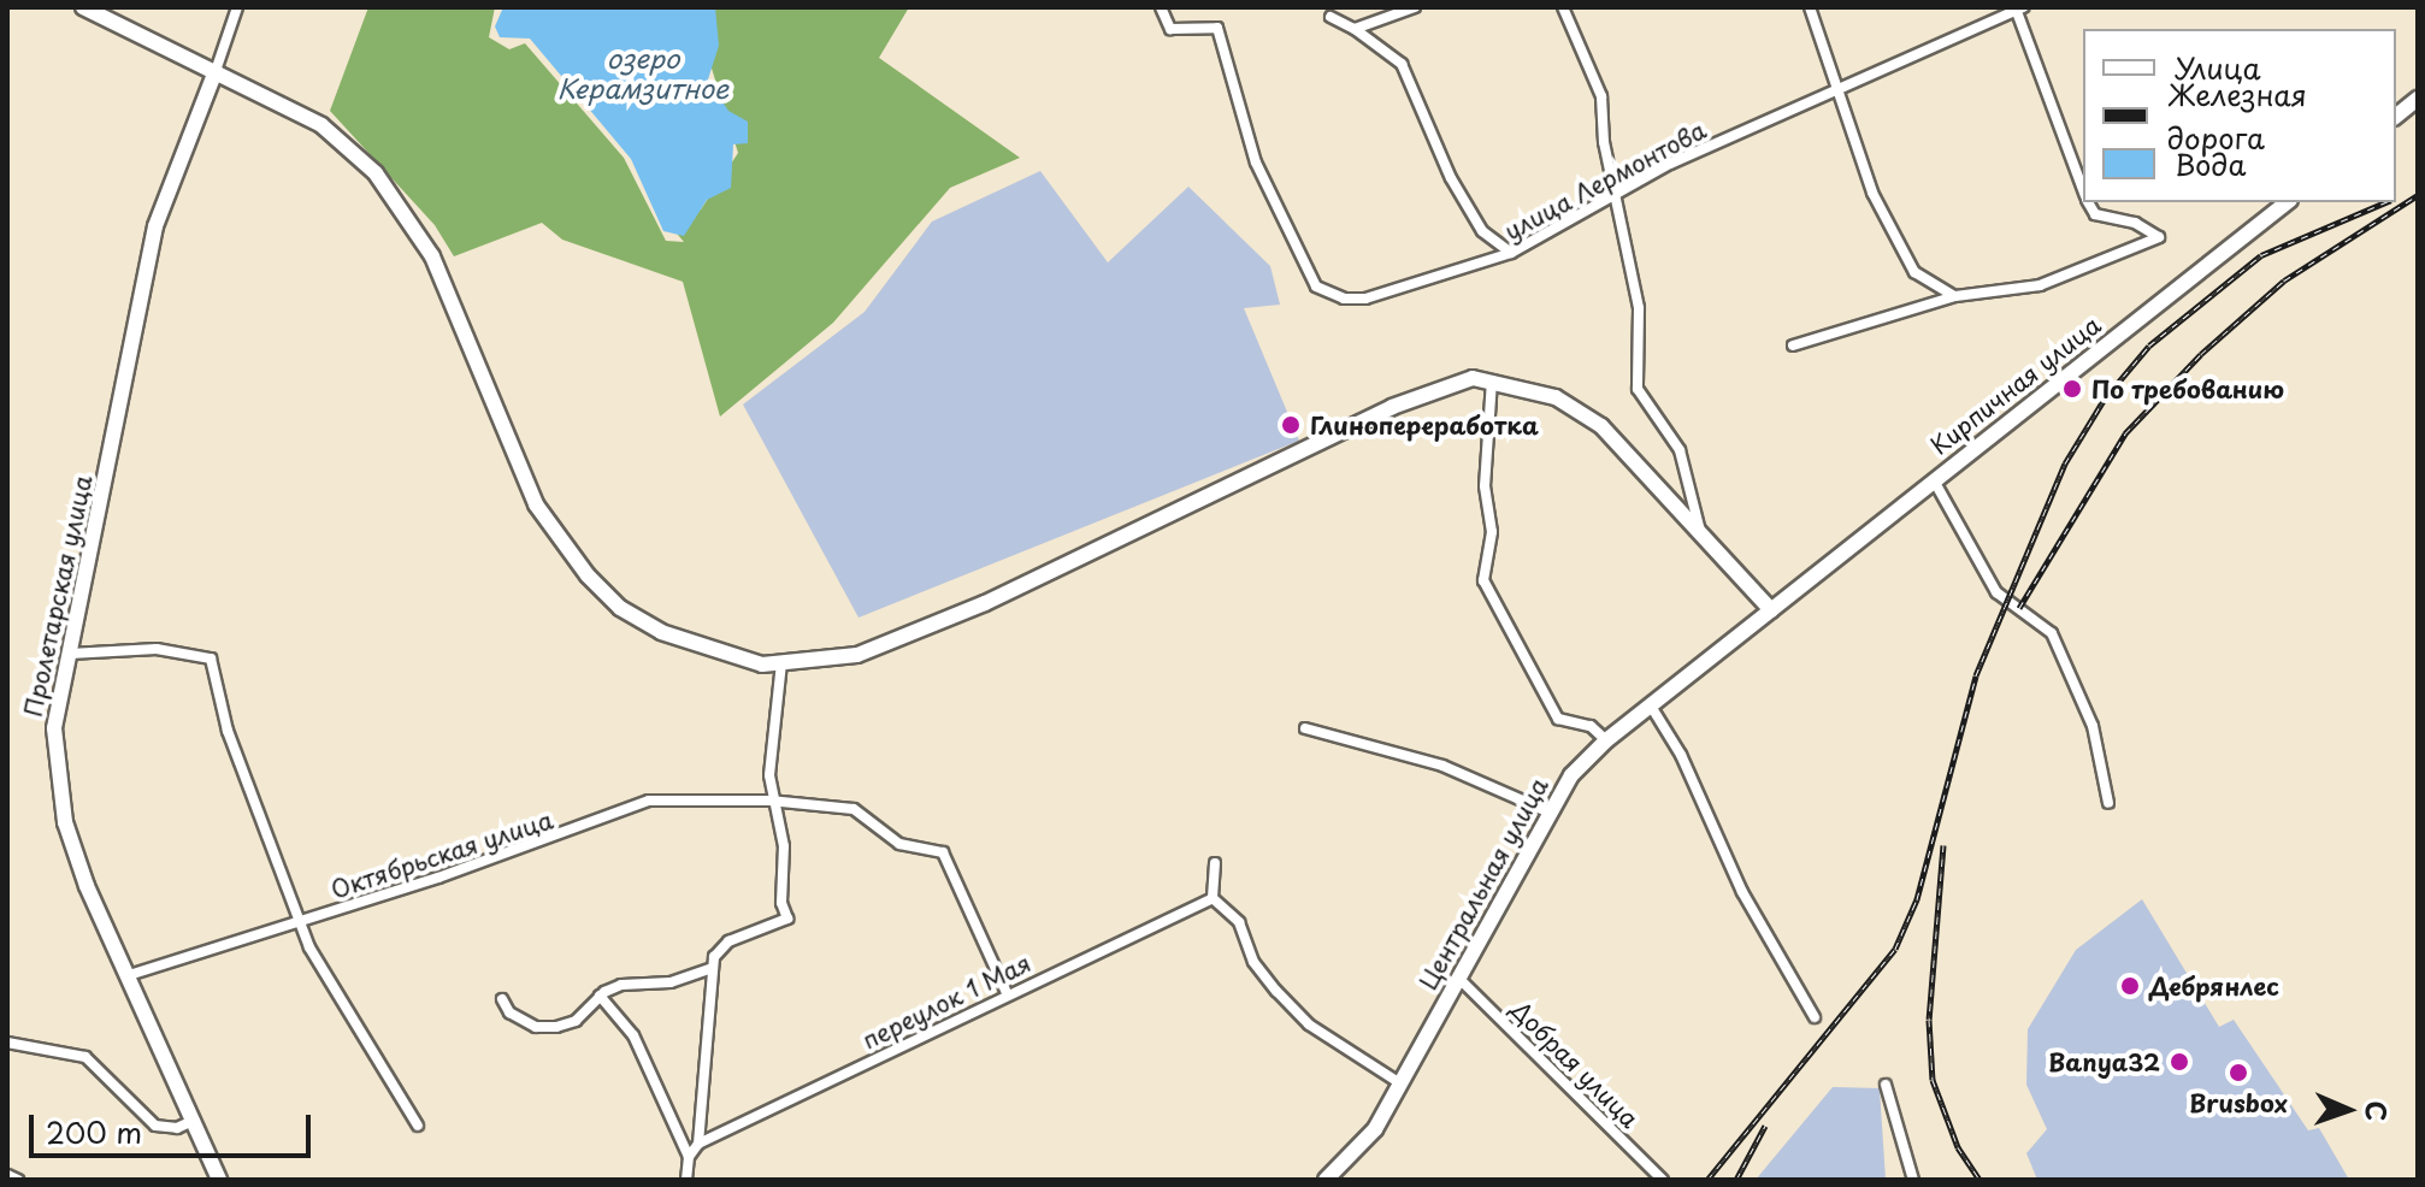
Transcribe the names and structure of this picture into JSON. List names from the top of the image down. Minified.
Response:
{"streets":{"street":["улица Лермонтова","Кирпичная улица","Пролетарская улица","Октябрьская улица","Центральная улица","переулок 1 Мая","Добрая улица"]},"crossings":[["Кирпичная улица","Центральная улица"],["Пролетарская улица","Октябрьская улица"],["Октябрьская улица","переулок 1 Мая"],["Центральная улица","Добрая улица"]],"water":["озеро Керамзитное"],"places":["По требованию","Глинопереработка","Дебрянлес","Banya32","Brusbox"],"legend":["Улица","Железная дорога","Вода"],"scale_bar":"200 m","north":"right"}
